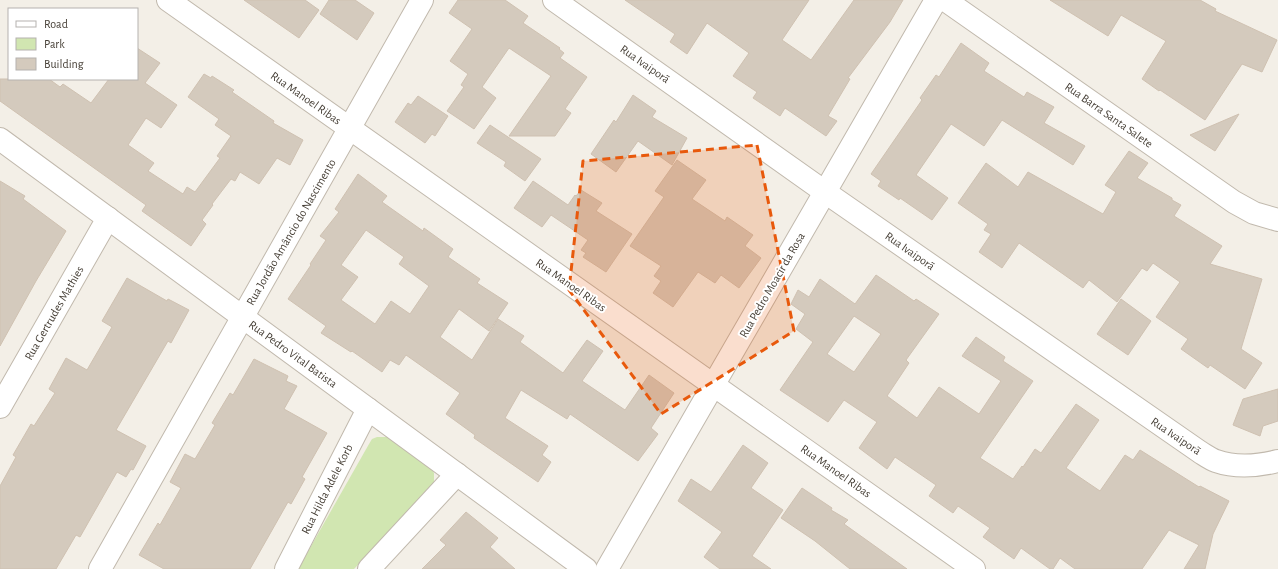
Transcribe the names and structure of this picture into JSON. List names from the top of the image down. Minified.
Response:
{"streets":{"street":["Rua Ivaiporã","Rua Manoel Ribas","Rua Barra Santa Salete","Rua Jordão Amâncio do Nascimento","Rua Pedro Moacir da Rosa","Rua Gertrudes Mathies","Rua Pedro Vital Batista","Rua Hilda Adele Korb"]},"crossings":[["Rua Ivaiporã","Rua Pedro Moacir da Rosa"],["Rua Manoel Ribas","Rua Jordão Amâncio do Nascimento"],["Rua Manoel Ribas","Rua Pedro Moacir da Rosa"],["Rua Jordão Amâncio do Nascimento","Rua Pedro Vital Batista"],["Rua Gertrudes Mathies","Rua Pedro Vital Batista"],["Rua Pedro Vital Batista","Rua Hilda Adele Korb"]],"legend":["Road","Park","Building"]}
